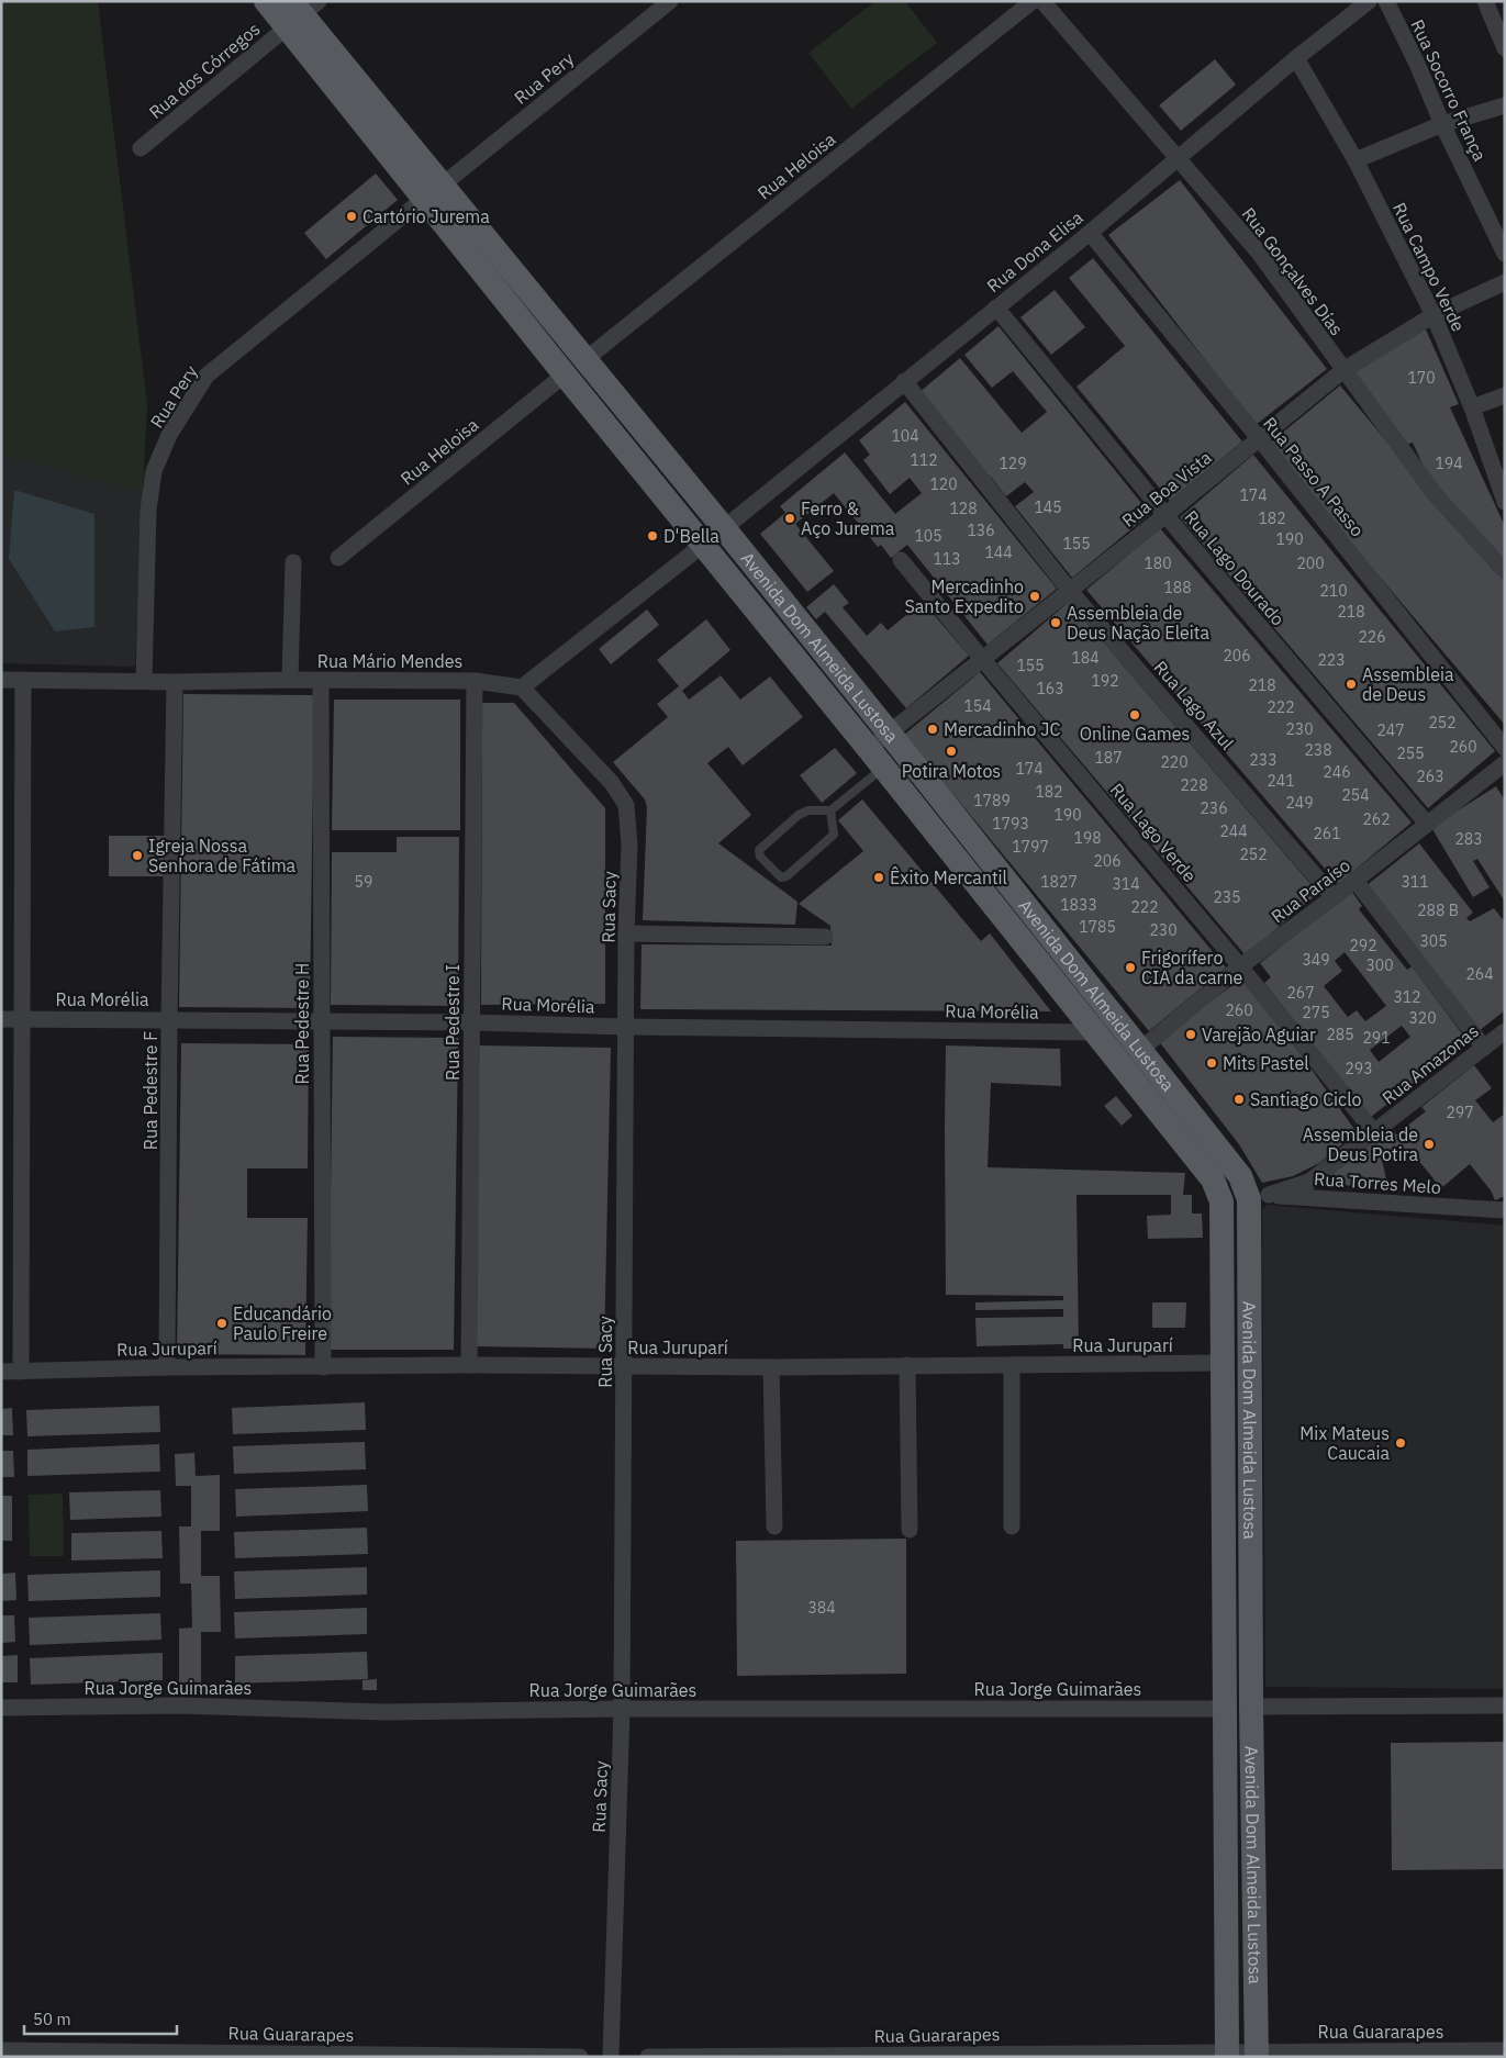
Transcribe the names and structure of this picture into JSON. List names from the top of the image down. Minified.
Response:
{"streets":{"main road":["Avenida Dom Almeida Lustosa"],"street":["Rua dos Córregos","Rua Pery","Rua Socorro França","Rua Heloisa","Rua Dona Elisa","Rua Campo Verde","Rua Gonçalves Días","Rua Passo A Passo","Rua Boa Vista","Rua Lago Dourado","Rua Mário Mendes","Rua Lago Azul","Rua Lago Verde","Rua Paraíso","Rua Sacy","Rua Morélia","Rua Pedestre I","Rua Pedestre H","Rua Amazonas","Rua Pedestre F","Rua Torres Melo","Rua Juruparí","Rua Jorge Guimarães","Rua Guararapes"]},"crossings":[["Rua dos Córregos","Avenida Dom Almeida Lustosa"],["Rua Pery","Avenida Dom Almeida Lustosa"],["Rua Pery","Rua Mário Mendes"],["Rua Heloisa","Avenida Dom Almeida Lustosa"],["Rua Dona Elisa","Rua Campo Verde"],["Rua Dona Elisa","Rua Gonçalves Días"],["Rua Dona Elisa","Rua Passo A Passo"],["Rua Dona Elisa","Rua Lago Dourado"],["Rua Dona Elisa","Avenida Dom Almeida Lustosa"],["Rua Dona Elisa","Rua Lago Azul"],["Rua Campo Verde","Rua Boa Vista"],["Rua Gonçalves Días","Rua Boa Vista"],["Rua Passo A Passo","Rua Boa Vista"],["Rua Boa Vista","Rua Lago Dourado"],["Rua Boa Vista","Avenida Dom Almeida Lustosa"],["Rua Boa Vista","Rua Lago Azul"],["Rua Boa Vista","Rua Lago Verde"],["Rua Lago Dourado","Rua Paraíso"],["Avenida Dom Almeida Lustosa","Rua Paraíso"],["Avenida Dom Almeida Lustosa","Rua Morélia"],["Avenida Dom Almeida Lustosa","Rua Amazonas"],["Avenida Dom Almeida Lustosa","Rua Torres Melo"],["Avenida Dom Almeida Lustosa","Rua Juruparí"],["Avenida Dom Almeida Lustosa","Rua Jorge Guimarães"],["Avenida Dom Almeida Lustosa","Rua Guararapes"],["Rua Mário Mendes","Rua Sacy"],["Rua Mário Mendes","Rua Pedestre I"],["Rua Mário Mendes","Rua Pedestre H"],["Rua Mário Mendes","Rua Pedestre F"],["Rua Lago Azul","Rua Paraíso"],["Rua Lago Verde","Rua Paraíso"],["Rua Lago Verde","Rua Amazonas"],["Rua Sacy","Rua Morélia"],["Rua Sacy","Rua Juruparí"],["Rua Sacy","Rua Jorge Guimarães"],["Rua Morélia","Rua Pedestre I"],["Rua Morélia","Rua Pedestre H"],["Rua Morélia","Rua Pedestre F"],["Rua Pedestre I","Rua Juruparí"],["Rua Pedestre H","Rua Juruparí"],["Rua Amazonas","Rua Torres Melo"],["Rua Pedestre F","Rua Juruparí"]],"places":["Cartório Jurema","Ferro & Aço Jurema","D'Bella","Mercadinho Santo Expedito","Assembleia de Deus Nação Eleita","Assembleia de Deus","Online Games","Mercadinho JC","Potira Motos","Igreja Nossa Senhora de Fátima","Êxito Mercantil","Frigorífero CIA da carne","Varejão Aguiar","Mits Pastel","Santiago Ciclo","Assembleia de Deus Potira","Educandário Paulo Freire","Mix Mateus Caucaia"],"house_numbers":["170","104","112","129","194","120","174","145","128","182","136","105","190","155","144","113","180","200","188","210","218","226","206","184","223","155","192","218","163","154","222","252","230","247","260","238","255","187","233","220","174","246","263","241","228","182","254","1789","249","236","190","262","1793","244","261","198","283","1797","252","206","59","1827","311","314","235","1833","222","288 B","1785","230","305","292","349","300","264","267","312","260","275","320","285","291","293","297","384"],"scale_bar":"50 m"}
